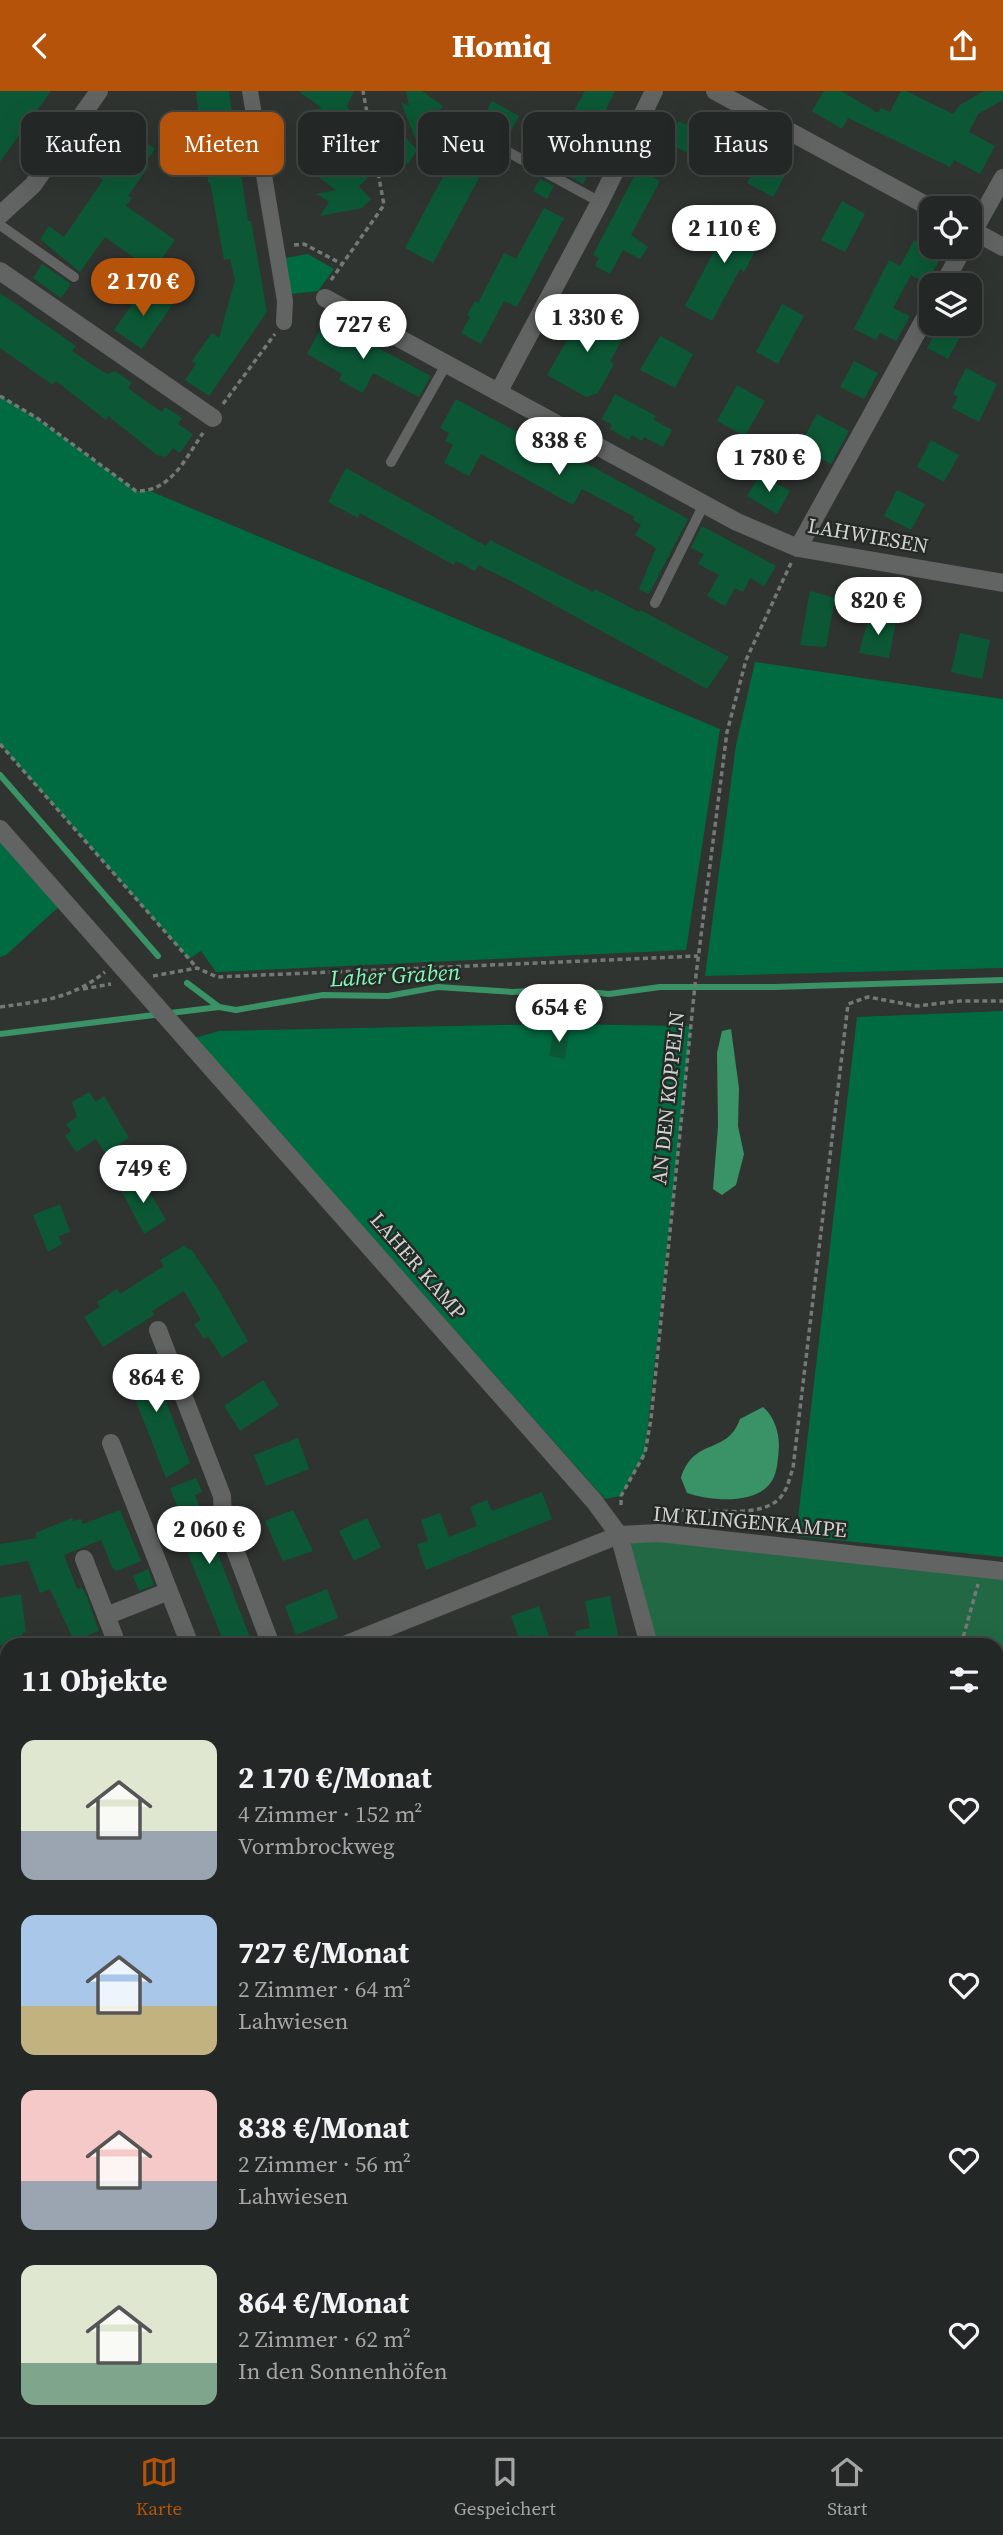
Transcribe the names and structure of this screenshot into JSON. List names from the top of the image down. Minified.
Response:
{"streets":{"street":["LAHWIESEN","LAHER KAMP","IM KLINGENKAMPE"],"path":["AN DEN KOPPELN"]},"crossings":[["LAHWIESEN","AN DEN KOPPELN"],["AN DEN KOPPELN","LAHER KAMP"],["AN DEN KOPPELN","IM KLINGENKAMPE"],["LAHER KAMP","IM KLINGENKAMPE"]],"water":["Laher Graben"],"page":{"header":"Homiq","chip":["Kaufen","Mieten","Filter","Neu","Wohnung","Haus"],"price":["2 110 €","2 170 €","1 330 €","727 €","838 €","1 780 €","820 €","654 €","749 €","864 €","2 060 €"],"heading":"11 Objekte","list":[{"name":"2 170 €/Monat","note":"4 Zimmer · 152 m² · Vormbrockweg"},{"name":"727 €/Monat","note":"2 Zimmer · 64 m² · Lahwiesen"},{"name":"838 €/Monat","note":"2 Zimmer · 56 m² · Lahwiesen"},{"name":"864 €/Monat","note":"2 Zimmer · 62 m² · In den Sonnenhöfen"}],"tabs":["Karte","Gespeichert","Start"]}}
